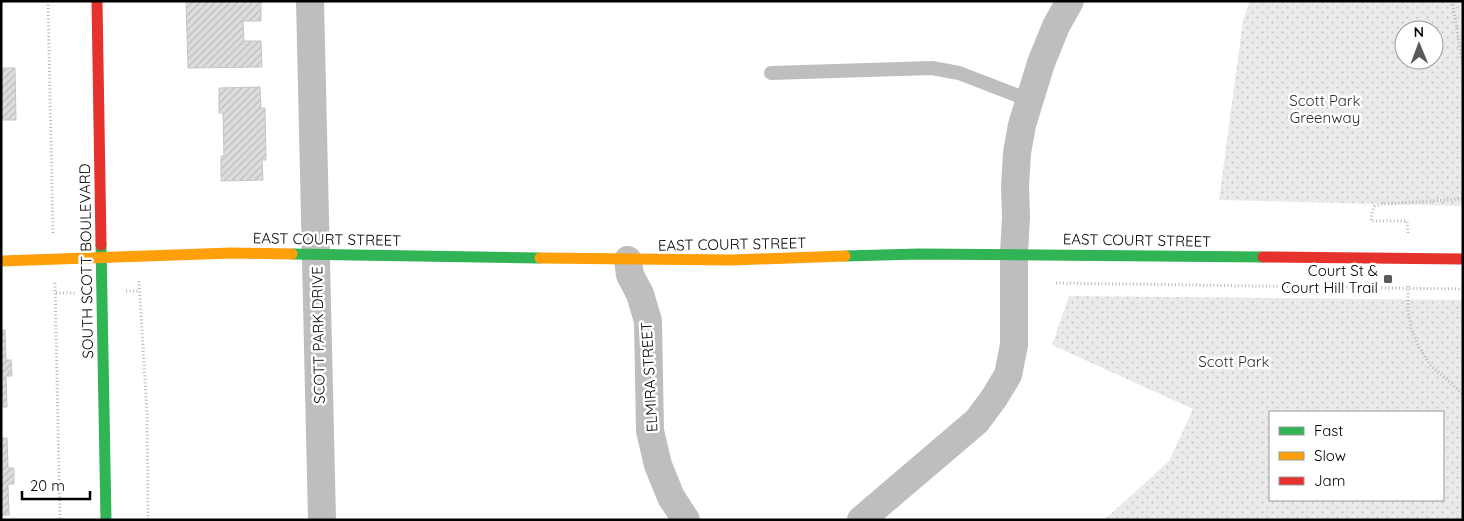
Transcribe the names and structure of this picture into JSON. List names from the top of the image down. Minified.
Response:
{"streets":{"street":["EAST COURT STREET","SOUTH SCOTT BOULEVARD","SCOTT PARK DRIVE","ELMIRA STREET"]},"crossings":[["EAST COURT STREET","SOUTH SCOTT BOULEVARD"],["EAST COURT STREET","SCOTT PARK DRIVE"],["EAST COURT STREET","ELMIRA STREET"]],"parks":["Scott Park Greenway","Scott Park"],"places":{"transit":["Court St & Court Hill Trail"]},"legend":["Fast","Slow","Jam"],"scale_bar":"20 m","north":"top"}
